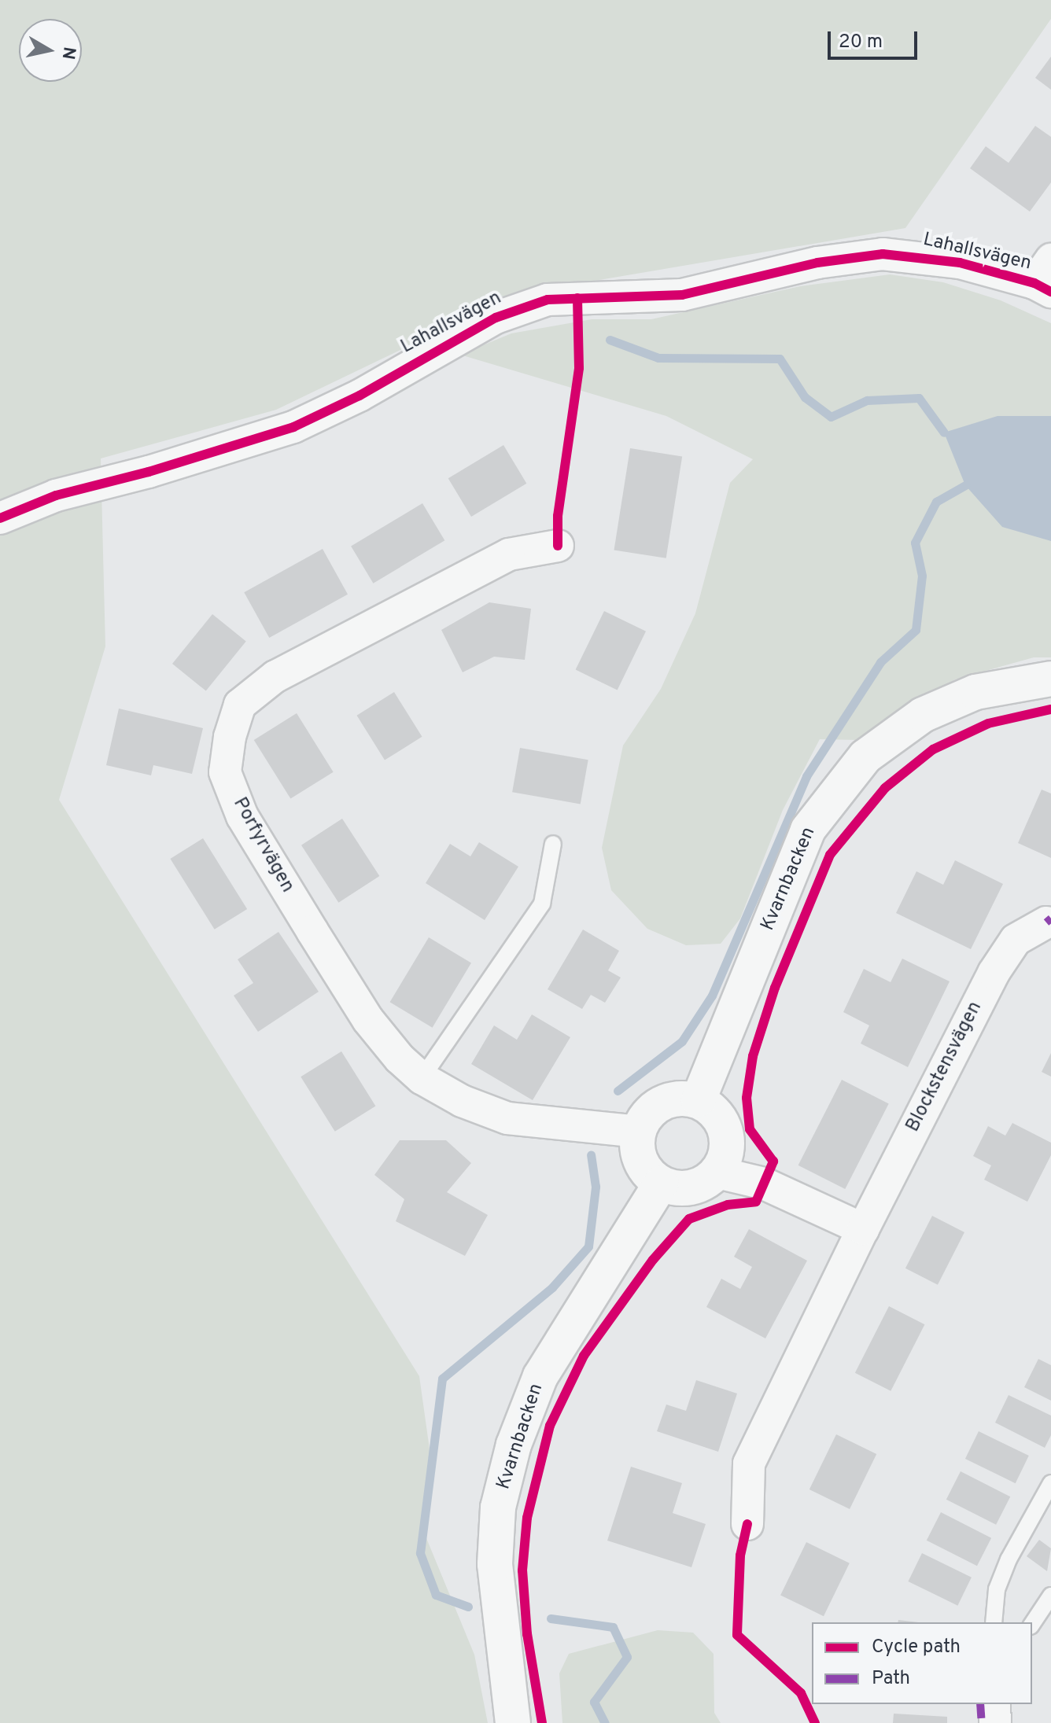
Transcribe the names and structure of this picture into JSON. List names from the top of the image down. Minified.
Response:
{"streets":{"street":["Lahallsvägen","Porfyrvägen","Kvarnbacken","Blockstensvägen"]},"crossings":[["Porfyrvägen","Kvarnbacken"]],"legend":["Cycle path","Path"],"scale_bar":"20 m","north":"right"}
